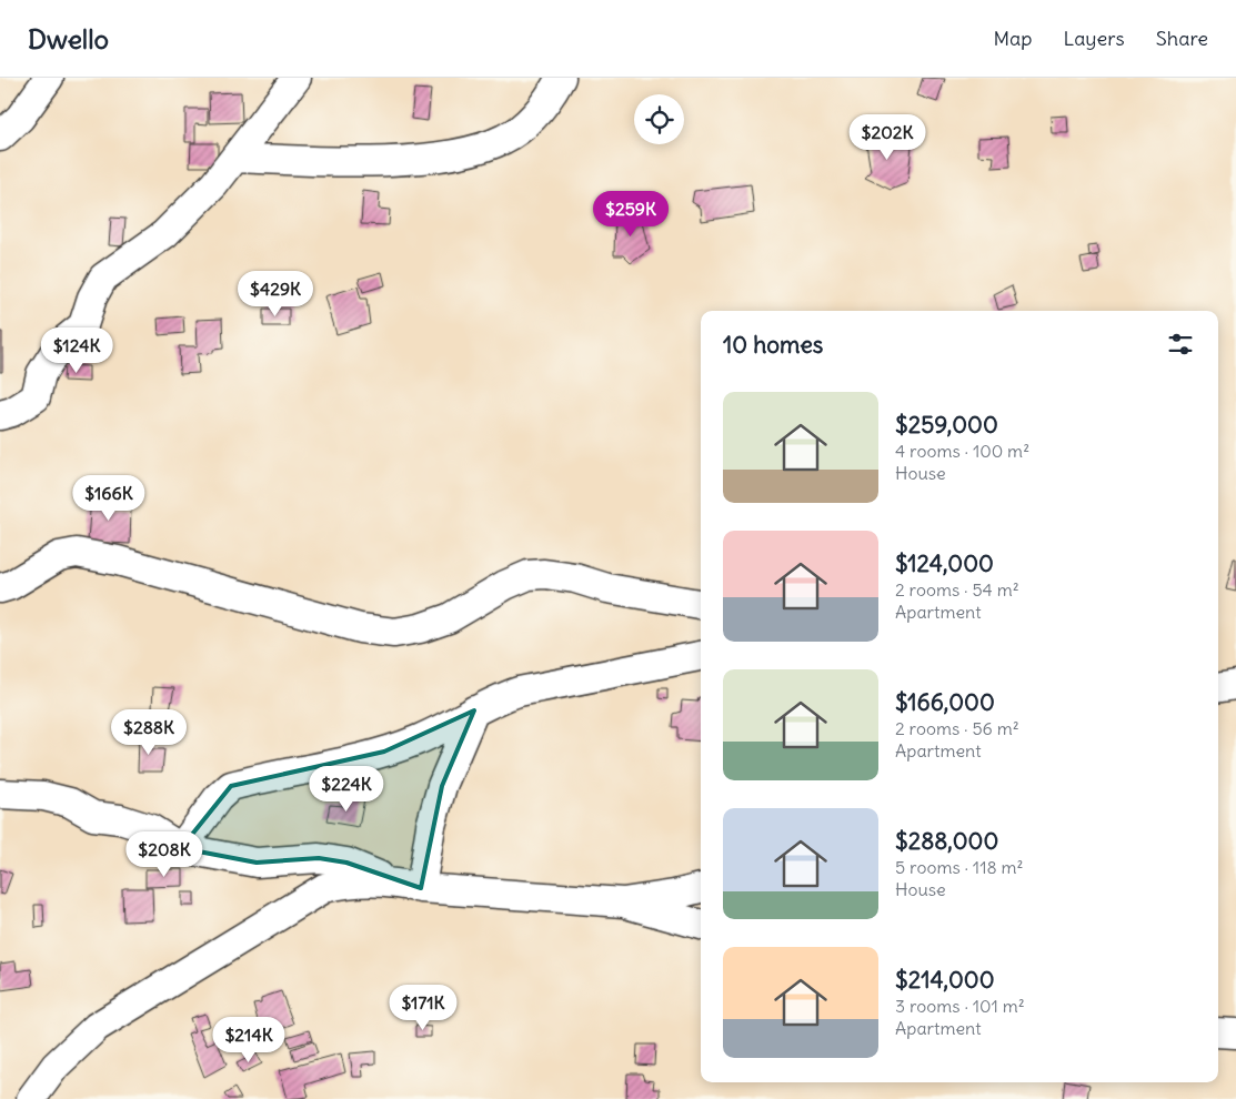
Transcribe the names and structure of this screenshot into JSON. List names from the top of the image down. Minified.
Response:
{"page":{"header":"Dwello","nav":["Map","Layers","Share"],"price":["$202K","$259K","$429K","$124K","$166K","$288K","$224K","$208K","$171K","$214K"],"heading":"10 homes","list":[{"name":"$259,000","note":"4 rooms · 100 m² · House"},{"name":"$124,000","note":"2 rooms · 54 m² · Apartment"},{"name":"$166,000","note":"2 rooms · 56 m² · Apartment"},{"name":"$288,000","note":"5 rooms · 118 m² · House"},{"name":"$214,000","note":"3 rooms · 101 m² · Apartment"}]}}
